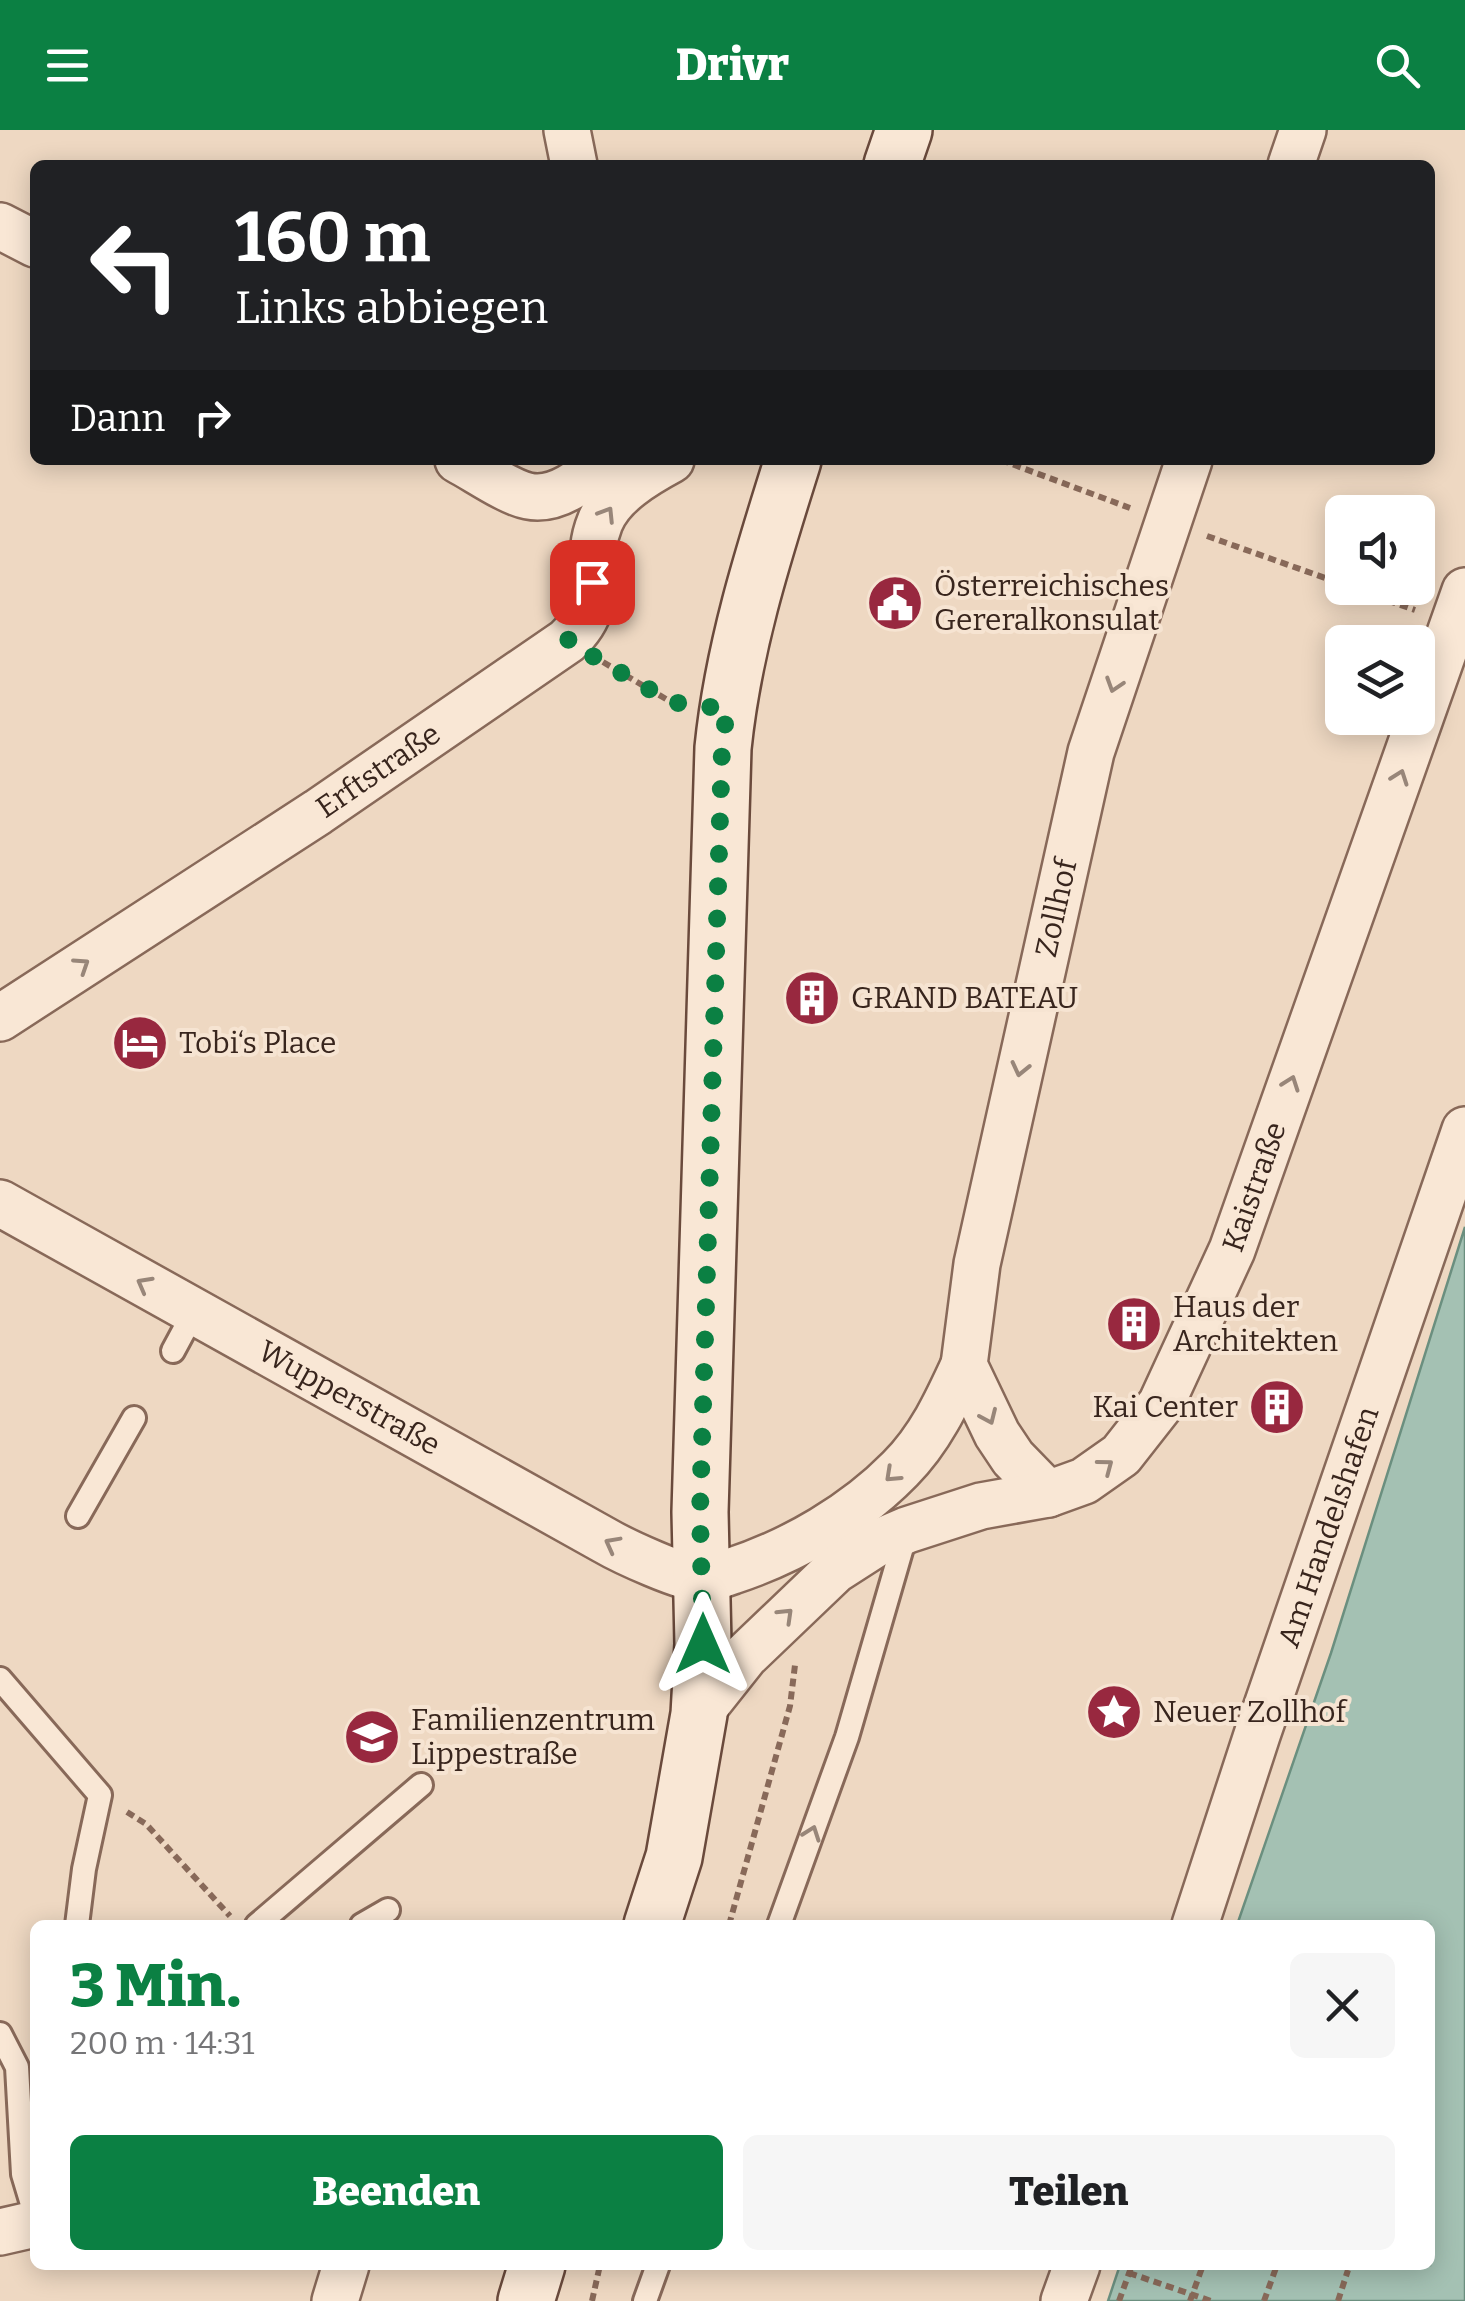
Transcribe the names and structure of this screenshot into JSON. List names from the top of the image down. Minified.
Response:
{"streets":{"street":["Erftstraße","Zollhof","Kaistraße","Wupperstraße","Am Handelshafen"]},"crossings":[["Zollhof","Wupperstraße"]],"one_way":["Erftstraße","Kaistraße","Wupperstraße"],"places":{"public building":["Österreichisches Gereralkonsulat"],"building":["GRAND BATEAU","Haus der Architekten","Kai Center"],"hotel":["Tobi‘s Place"],"place":["Neuer Zollhof"],"school or university":["Familienzentrum Lippestraße"]},"page":{"header":"Drivr","turn":["160 m","Links abbiegen"],"then":"Dann","heading":["3 Min.","200 m · 14:31"],"buttons":["Beenden","Teilen"]}}
